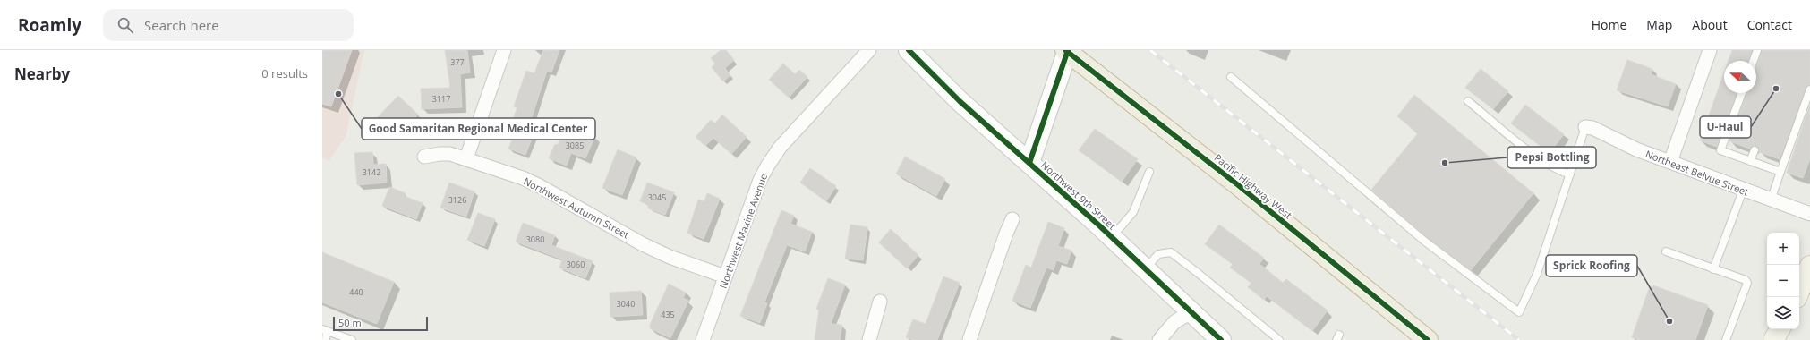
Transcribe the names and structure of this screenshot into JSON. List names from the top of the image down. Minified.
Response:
{"streets":{"highway":["Pacific Highway West"],"street":["Northeast Belvue Street","Northwest 9th Street","Northwest Autumn Street","Northwest Maxine Avenue"]},"crossings":[["Northwest Autumn Street","Northwest Maxine Avenue"]],"places":["U-Haul","Good Samaritan Regional Medical Center","Pepsi Bottling","Sprick Roofing"],"house_numbers":["377","3117","3085","3142","3045","3126","3080","3060","440","3040","435"],"scale_bar":"50 m","north":"left","page":{"header":"Roamly","search":"Search here","nav":["Home","Map","About","Contact"],"heading":["Nearby","0 results"],"map_buttons":["+","−"],"scale":"50 m"}}
